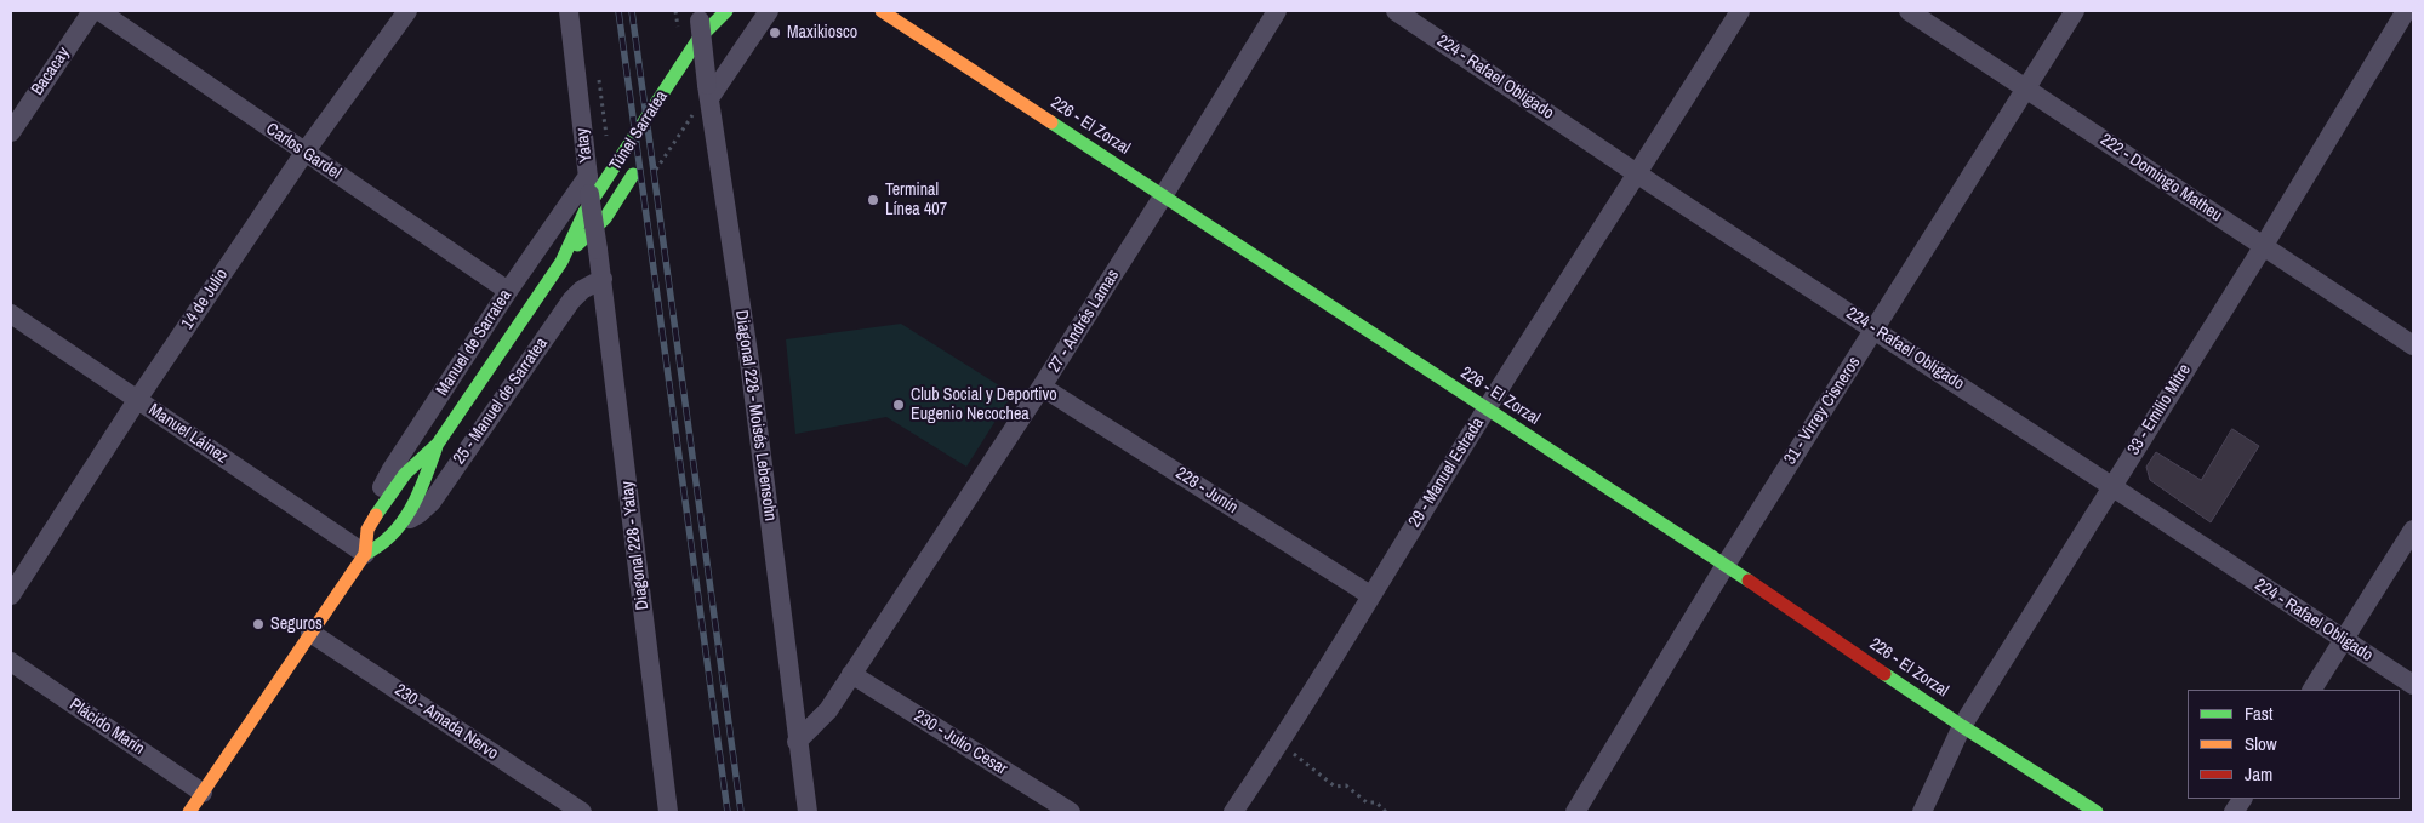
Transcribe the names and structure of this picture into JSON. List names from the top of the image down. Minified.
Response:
{"streets":{"street":["Bacacay","224 - Rafael Obligado","226 - El Zorzal","Túnel Sarratea","Yatay","Carlos Gardel","222 - Domingo Matheu","14 de Julio","27 - Andrés Lamas","Manuel de Sarratea","25 - Manuel de Sarratea","33 - Emilio Mitre","31 - Virrey Cisneros","Diagonal 228 - Moisés Lebensohn","Manuel Láinez","29 - Manuel Estrada","228 - Junín","Diagonal 228 - Yatay","230 - Amada Nervo","Plácido Marín","230 - Julio Cesar"]},"crossings":[["224 - Rafael Obligado","33 - Emilio Mitre"],["224 - Rafael Obligado","31 - Virrey Cisneros"],["224 - Rafael Obligado","29 - Manuel Estrada"],["226 - El Zorzal","27 - Andrés Lamas"],["226 - El Zorzal","33 - Emilio Mitre"],["226 - El Zorzal","31 - Virrey Cisneros"],["226 - El Zorzal","29 - Manuel Estrada"],["Túnel Sarratea","Manuel de Sarratea"],["Túnel Sarratea","25 - Manuel de Sarratea"],["Yatay","Manuel de Sarratea"],["Yatay","25 - Manuel de Sarratea"],["Yatay","Diagonal 228 - Yatay"],["Carlos Gardel","14 de Julio"],["Carlos Gardel","Manuel de Sarratea"],["222 - Domingo Matheu","33 - Emilio Mitre"],["222 - Domingo Matheu","31 - Virrey Cisneros"],["14 de Julio","Manuel Láinez"],["27 - Andrés Lamas","Diagonal 228 - Moisés Lebensohn"],["27 - Andrés Lamas","228 - Junín"],["27 - Andrés Lamas","230 - Julio Cesar"],["Manuel de Sarratea","25 - Manuel de Sarratea"],["Manuel de Sarratea","Manuel Láinez"],["Manuel de Sarratea","230 - Amada Nervo"],["Manuel de Sarratea","Plácido Marín"],["25 - Manuel de Sarratea","Manuel Láinez"],["25 - Manuel de Sarratea","Diagonal 228 - Yatay"],["29 - Manuel Estrada","228 - Junín"]],"places":["Maxikiosco","Terminal Línea 407","Club Social y Deportivo Eugenio Necochea","Seguros"],"legend":["Fast","Slow","Jam"]}
